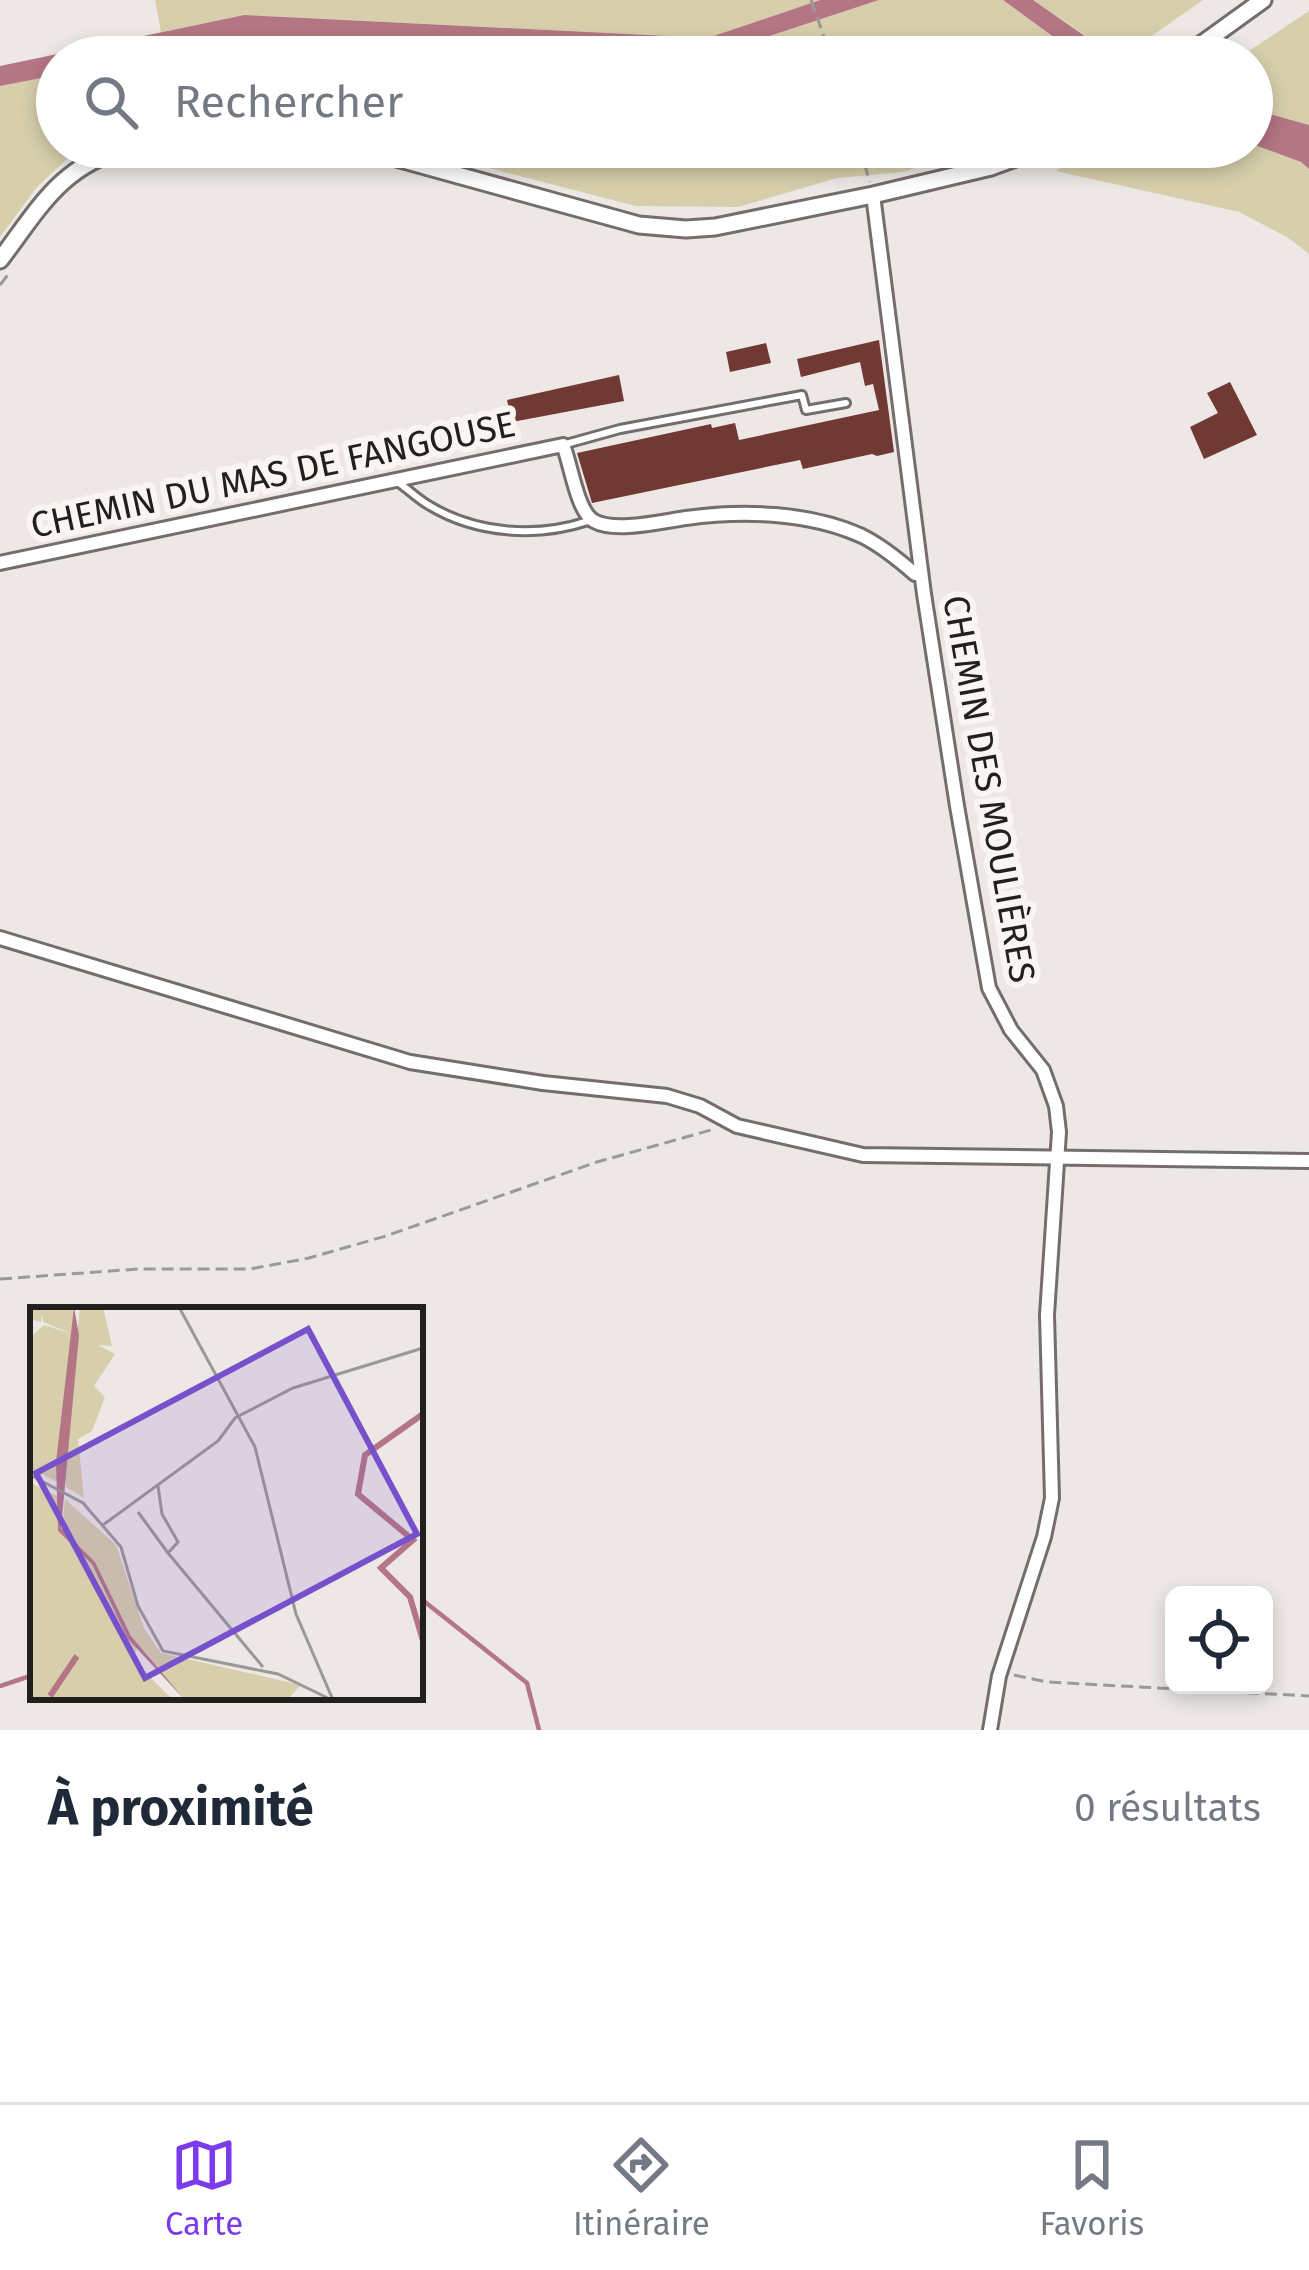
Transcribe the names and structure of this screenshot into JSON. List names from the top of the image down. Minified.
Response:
{"streets":{"street":["CHEMIN DU MAS DE FANGOUSE","CHEMIN DES MOULIÈRES"]},"page":{"search":"Rechercher","heading":["À proximité","0 résultats"],"nav":["Carte","Itinéraire","Favoris"]}}
